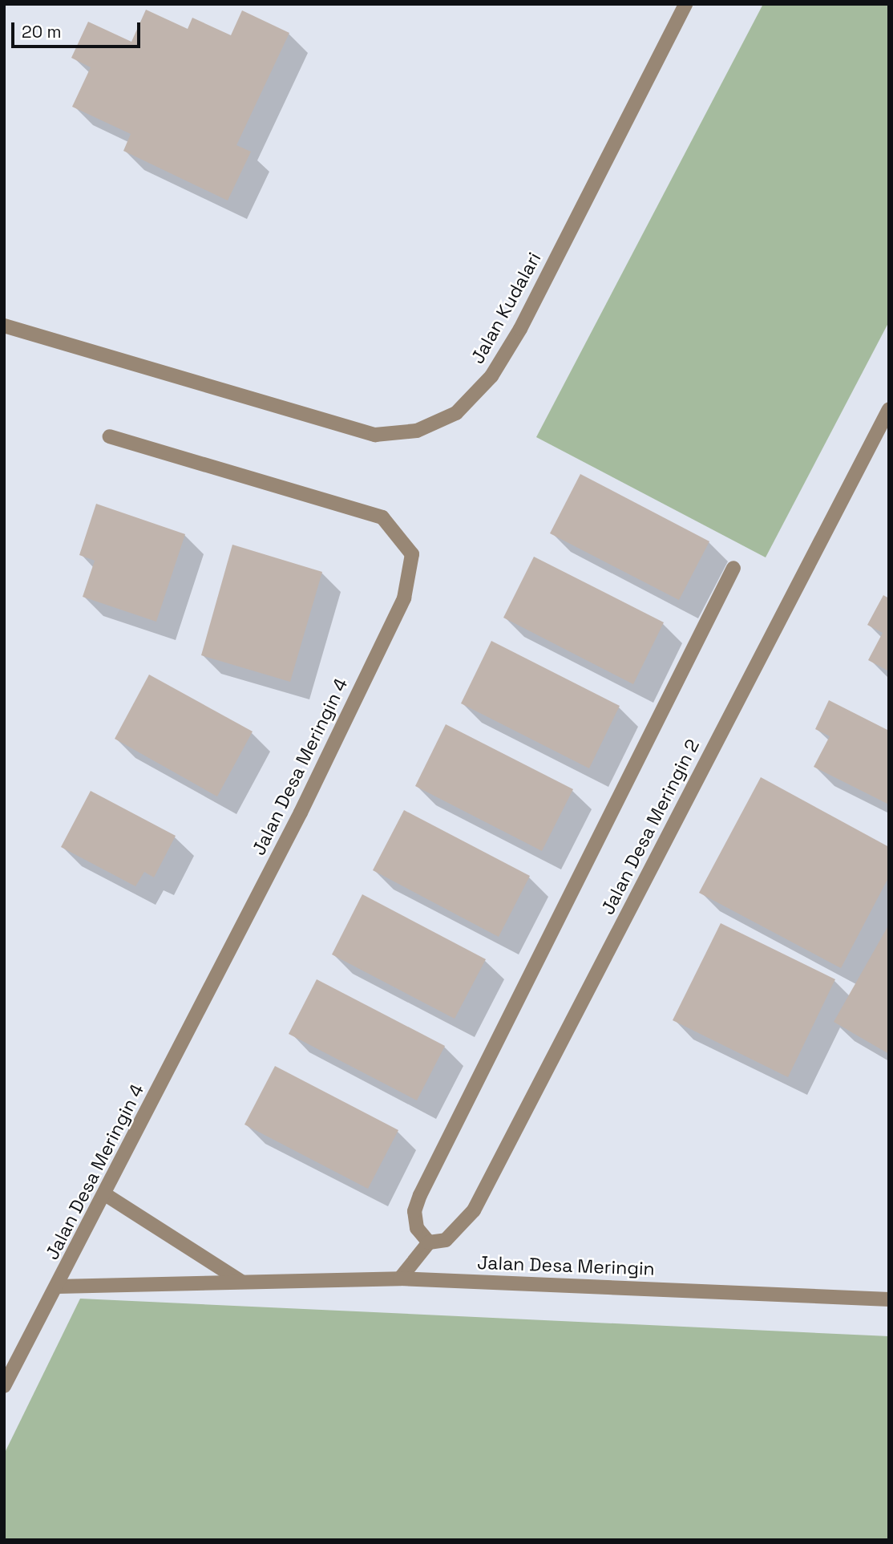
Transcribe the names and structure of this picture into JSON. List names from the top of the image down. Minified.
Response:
{"streets":{"street":["Jalan Kudalari","Jalan Desa Meringin 4","Jalan Desa Meringin 2","Jalan Desa Meringin"]},"crossings":[["Jalan Desa Meringin 4","Jalan Desa Meringin"],["Jalan Desa Meringin 2","Jalan Desa Meringin"]],"scale_bar":"20 m"}
